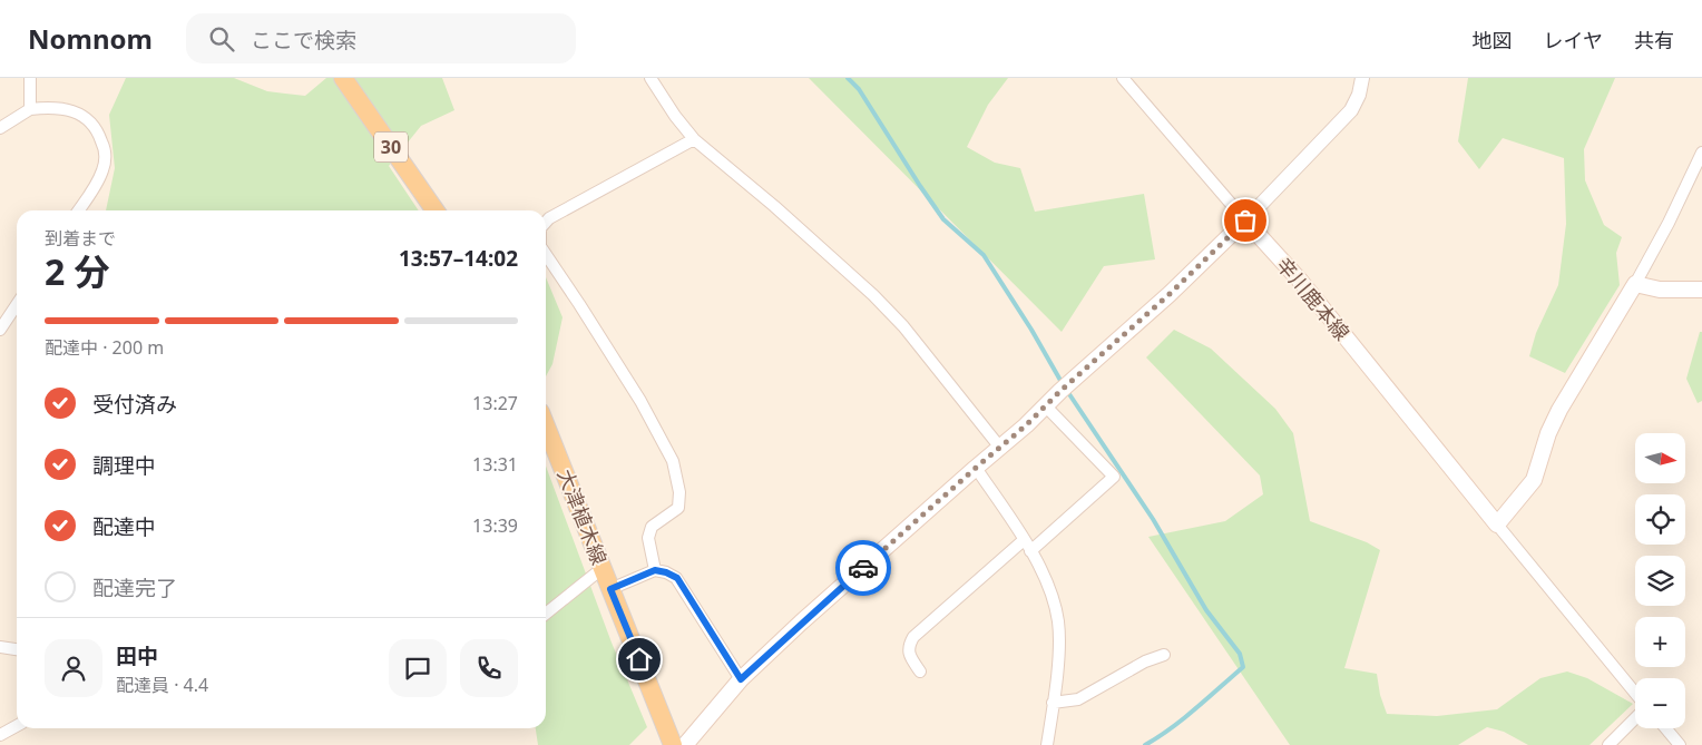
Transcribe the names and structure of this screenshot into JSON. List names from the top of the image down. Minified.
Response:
{"streets":{"main road":["30","辛川鹿本線","大津植木線"]},"north":"right","page":{"header":"Nomnom","search":"ここで検索","nav":["地図","レイヤ","共有"],"heading":["2 分","到着まで","13:57–14:02"],"panel":["田中","配達員 · 4.4"],"bar":"配達中 · 200 m","list":[["受付済み","13:27"],["調理中","13:31"],["配達中","13:39"],"配達完了"],"map_buttons":["+","−"]}}
